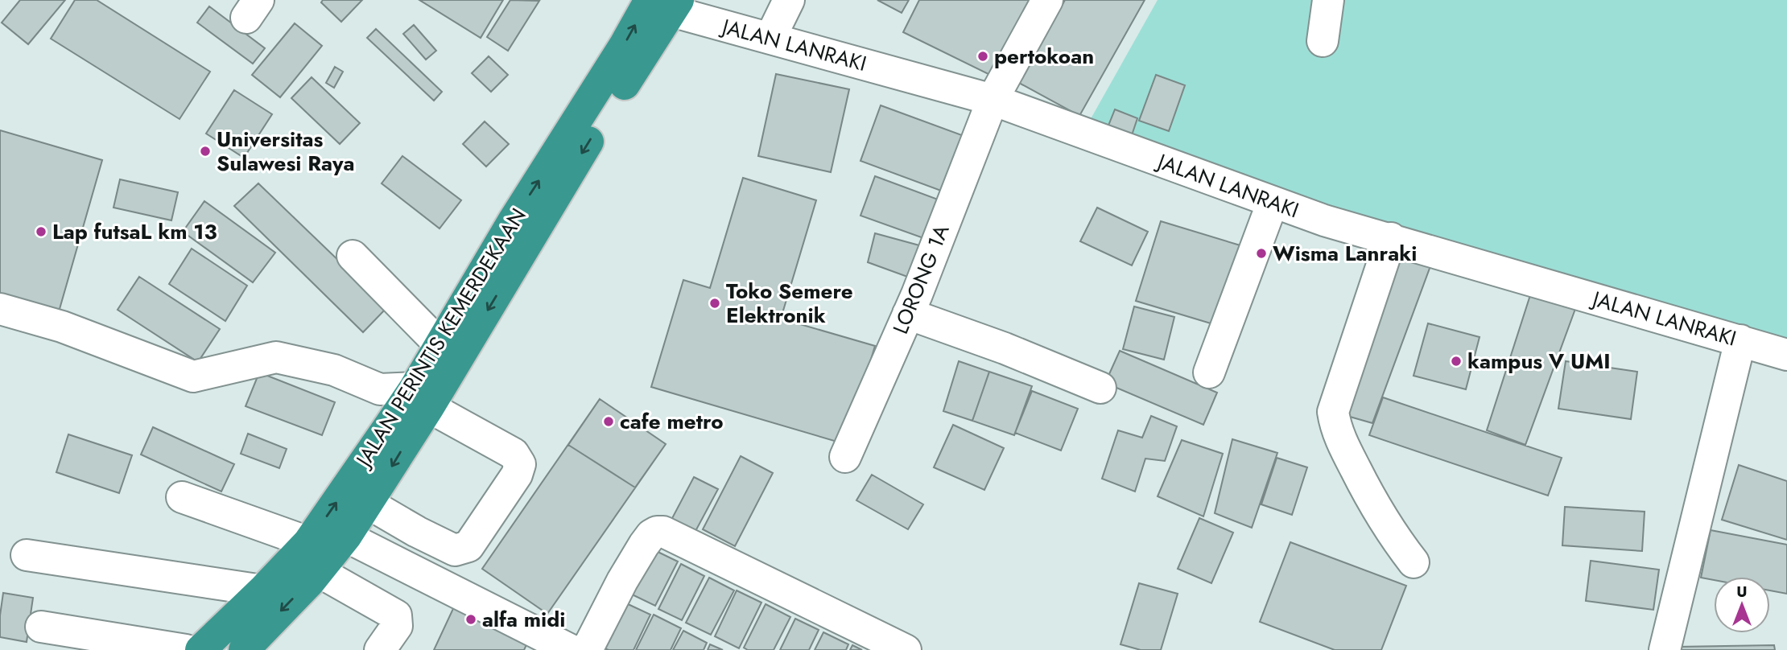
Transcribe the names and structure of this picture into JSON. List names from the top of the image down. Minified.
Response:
{"streets":{"highway":["JALAN PERINTIS KEMERDEKAAN"],"street":["JALAN LANRAKI","LORONG 1A"]},"crossings":[["JALAN LANRAKI","LORONG 1A"],["JALAN LANRAKI","JALAN PERINTIS KEMERDEKAAN"]],"places":["pertokoan","Universitas Sulawesi Raya","Lap futsaL km 13","Wisma Lanraki","Toko Semere Elektronik","kampus V UMI","cafe metro","alfa midi"],"north":"top"}
